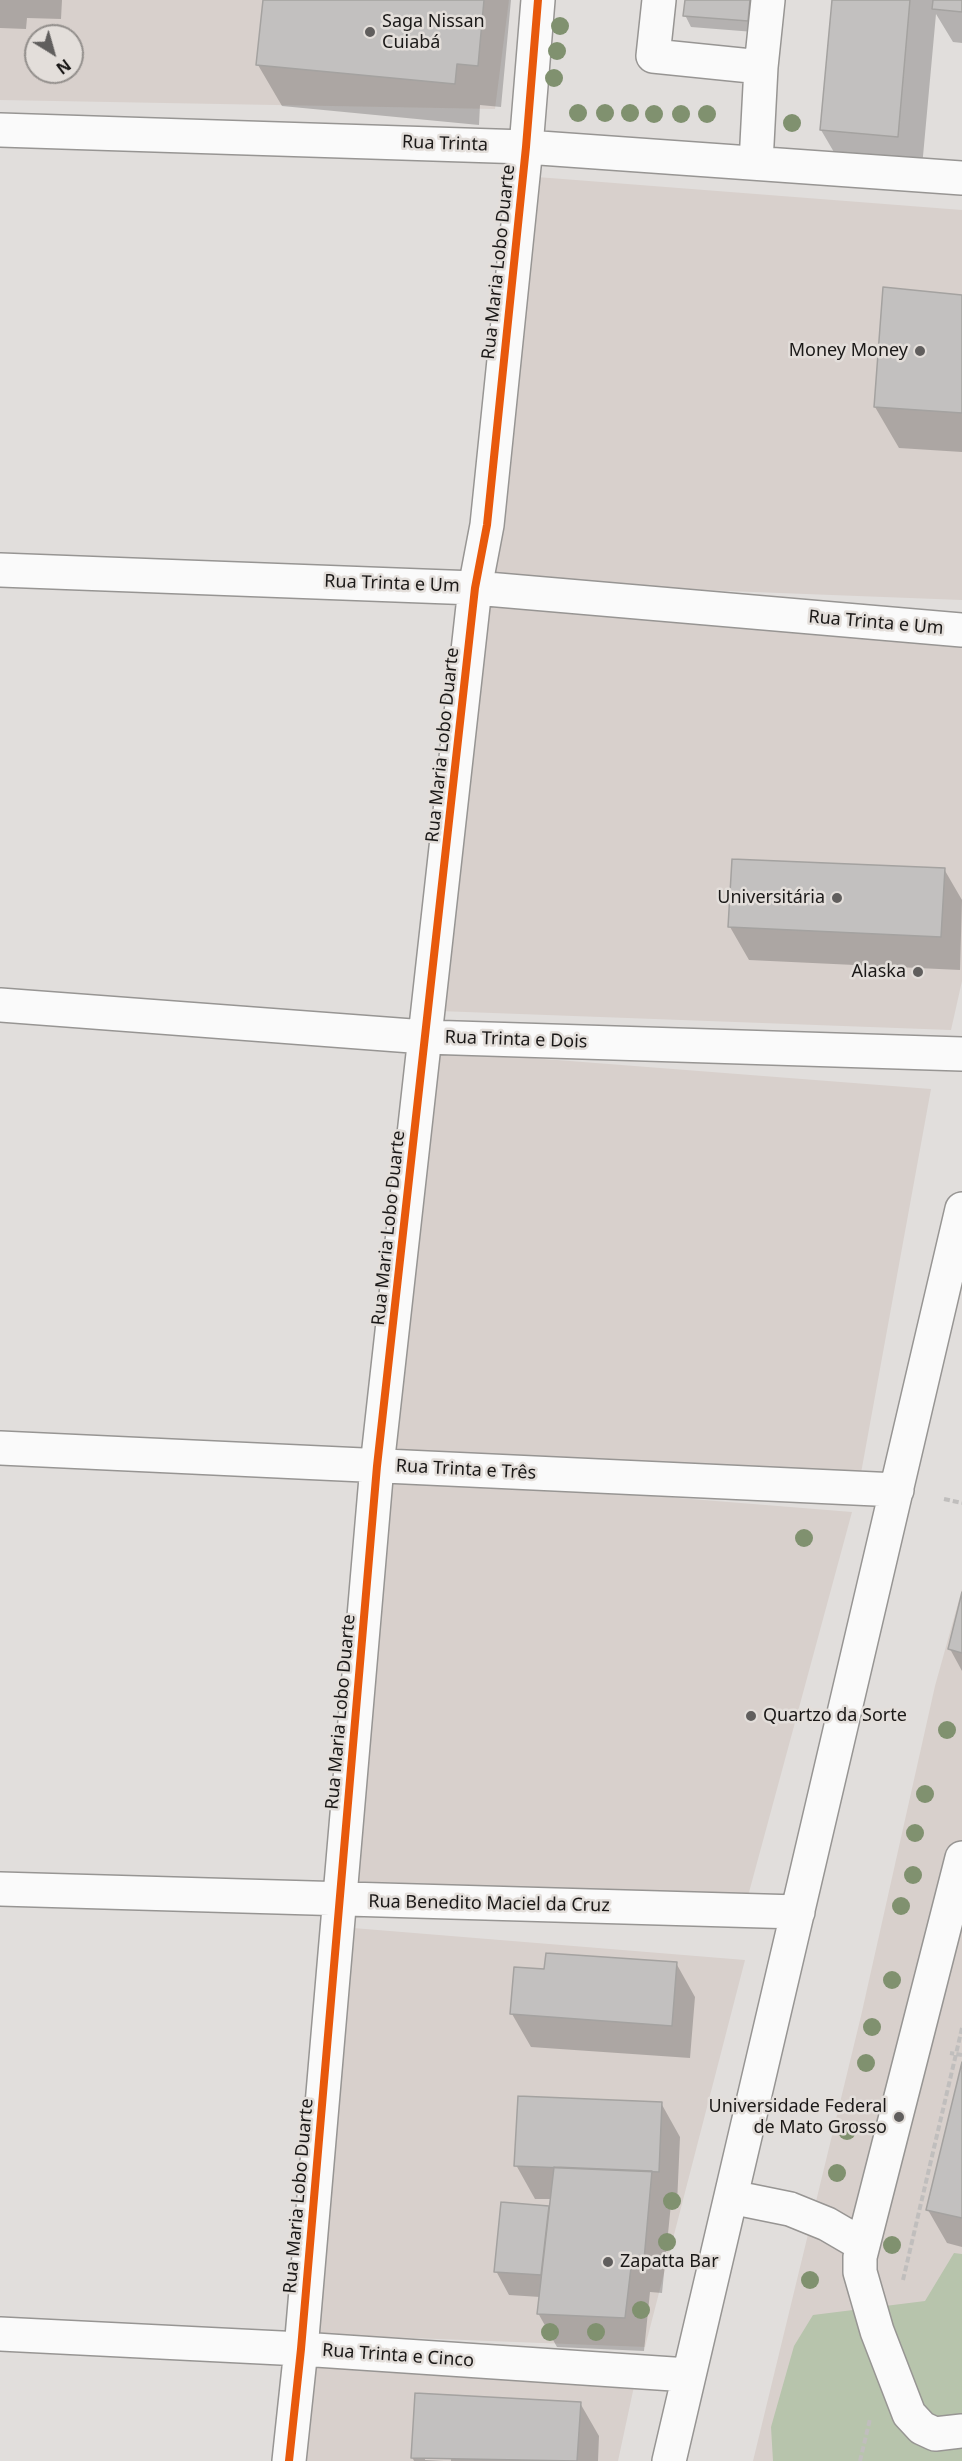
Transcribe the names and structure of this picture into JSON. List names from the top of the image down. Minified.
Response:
{"streets":{"street":["Rua Trinta","Rua Maria Lobo Duarte","Rua Trinta e Um","Rua Trinta e Dois","Rua Trinta e Três","Rua Benedito Maciel da Cruz","Rua Trinta e Cinco"]},"crossings":[["Rua Trinta","Rua Maria Lobo Duarte"],["Rua Maria Lobo Duarte","Rua Trinta e Um"],["Rua Maria Lobo Duarte","Rua Trinta e Dois"],["Rua Maria Lobo Duarte","Rua Trinta e Três"],["Rua Maria Lobo Duarte","Rua Benedito Maciel da Cruz"],["Rua Maria Lobo Duarte","Rua Trinta e Cinco"]],"places":["Saga Nissan Cuiabá","Money Money","Universitária","Alaska","Quartzo da Sorte","Universidade Federal de Mato Grosso","Zapatta Bar"],"north":"bottom right"}
